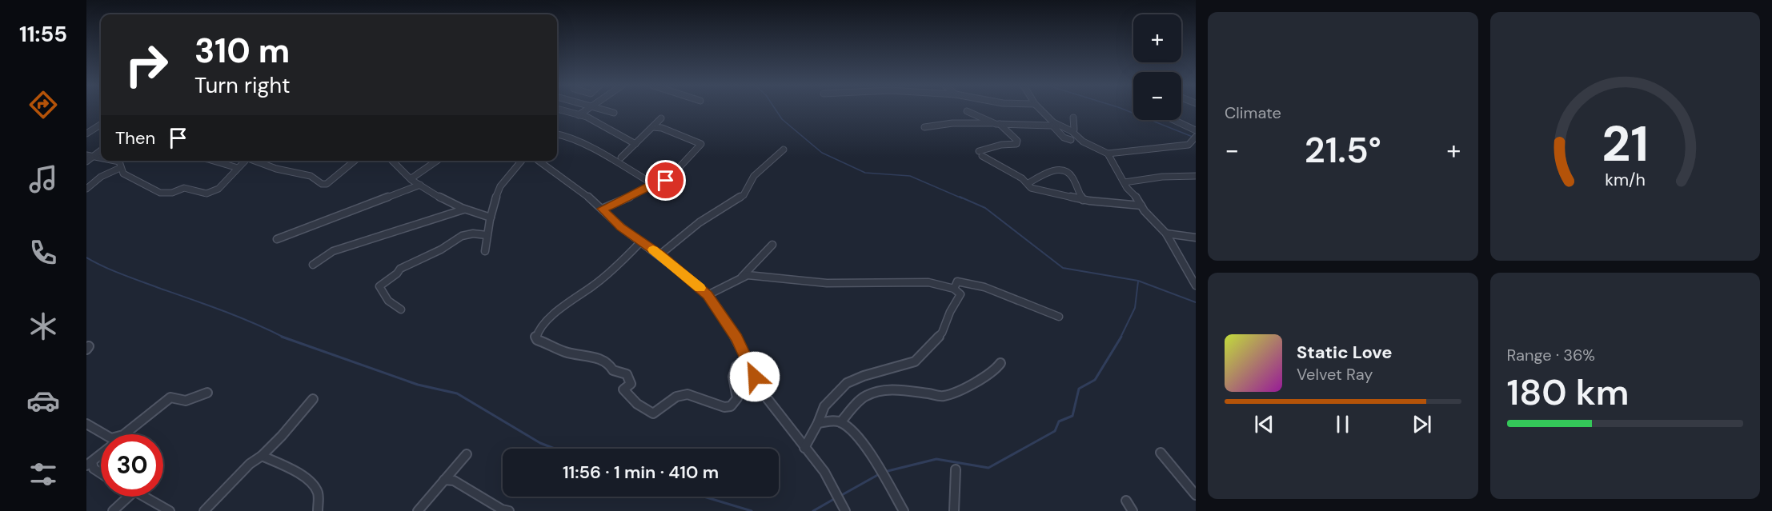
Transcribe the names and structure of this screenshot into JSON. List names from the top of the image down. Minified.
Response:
{"page":{"tabs":"11:55","tile":["Climate",["Range · 36%","180 km"]],"map_buttons":["+","−"],"turn":["310 m","Turn right"],"then":"Then","heat":["−","21.5°","+"],"song":["Static Love","Velvet Ray"],"limit":"30","trip":"11:56 · 1 min · 410 m","gauge":["21","km/h"]}}
